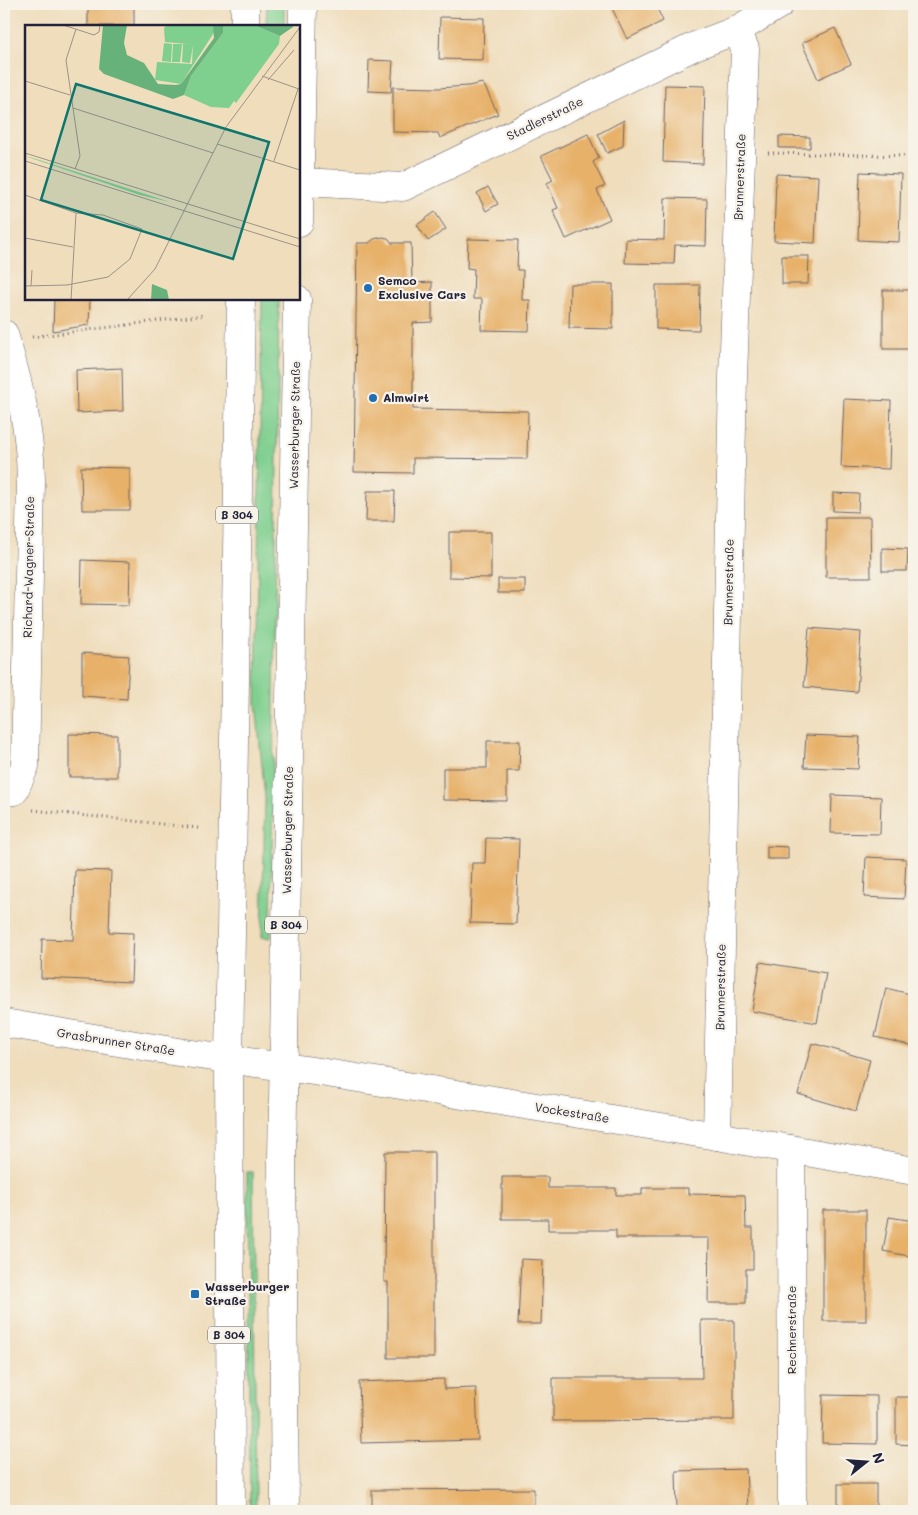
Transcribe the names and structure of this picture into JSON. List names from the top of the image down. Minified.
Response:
{"streets":{"main road":["Stadlerstraße","Brunnerstraße","Wasserburger Straße","B 304","Richard-Wagner-Straße","Grasbrunner Straße","Vockestraße","Rechnerstraße"]},"crossings":[["Stadlerstraße","Brunnerstraße"],["Brunnerstraße","Vockestraße"],["Wasserburger Straße","Vockestraße"],["B 304","Grasbrunner Straße"],["B 304","Vockestraße"],["Grasbrunner Straße","Vockestraße"],["Vockestraße","Rechnerstraße"]],"places":{"other":["Semco Exclusive Cars","Almwirt"],"transit":["Wasserburger Straße"]},"north":"right"}
